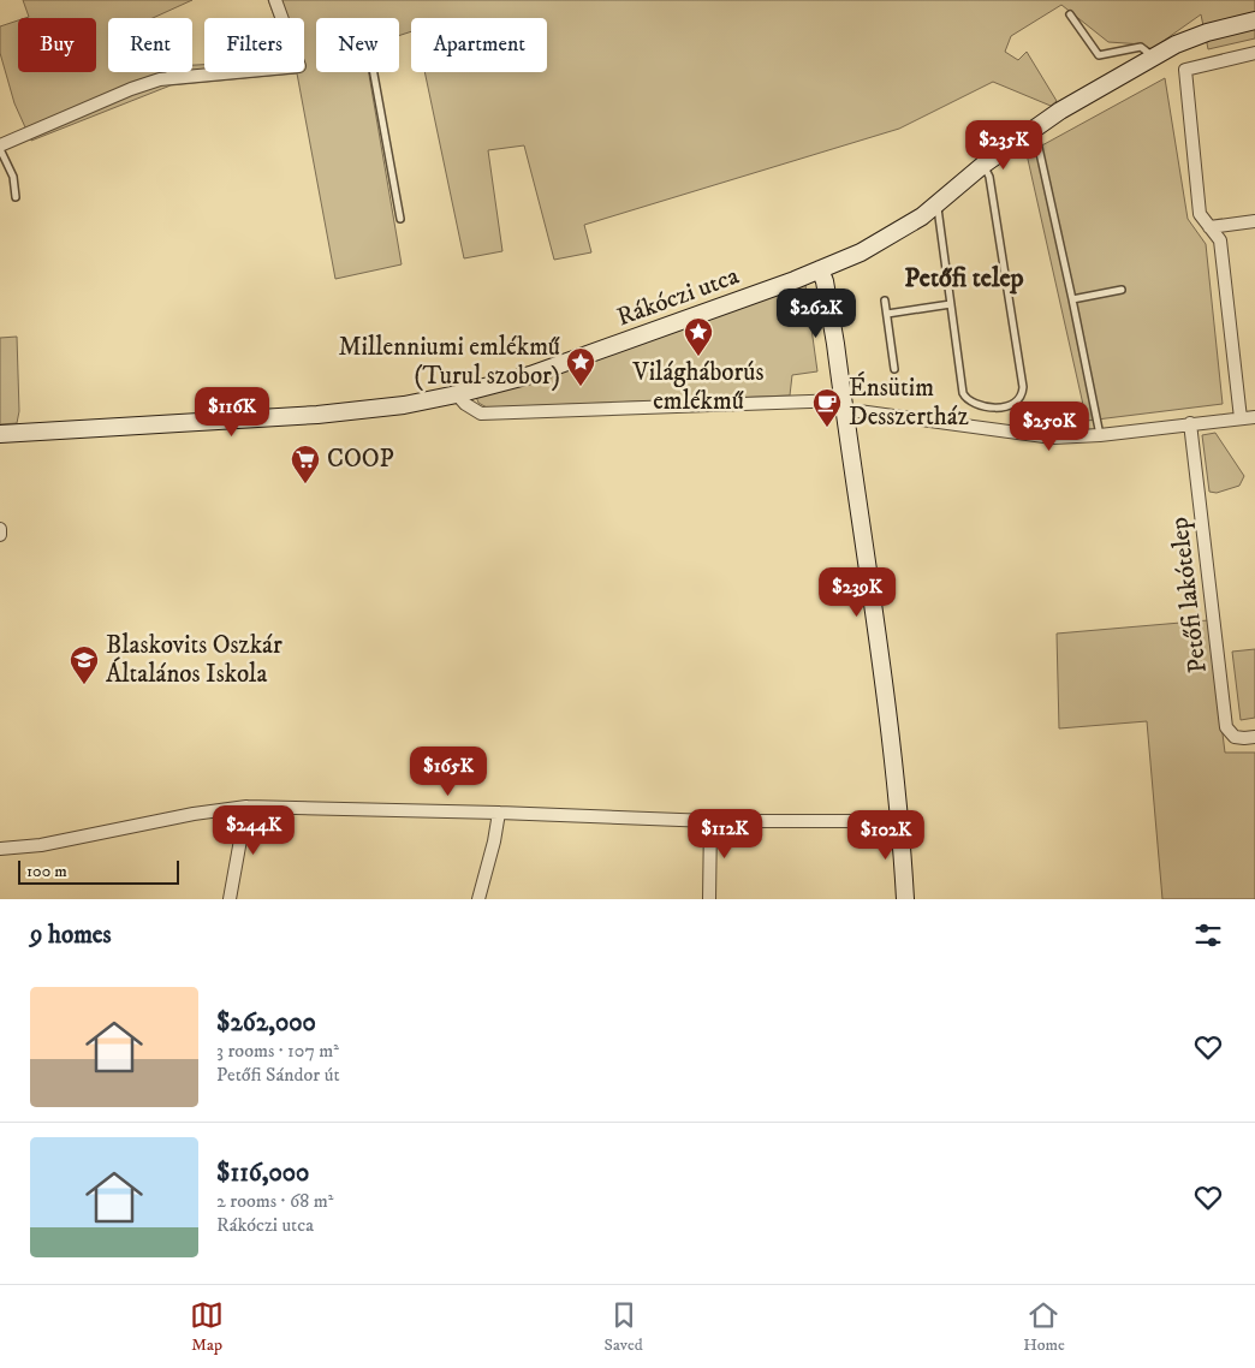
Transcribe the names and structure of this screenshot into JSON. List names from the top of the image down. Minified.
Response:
{"streets":{"main road":["Rákóczi utca"],"street":["Petőfi lakótelep"]},"districts":["Petőfi telep"],"places":{"place":["Világháborús emlékmű","Millenniumi emlékmű (Turul szobor)"],"cafe":["Énsütim Desszertház"],"supermarket":["COOP"],"school or university":["Blaskovits Oszkár Általános Iskola"]},"scale_bar":"100 m","page":{"chip":["Buy","Rent","Filters","New","Apartment"],"price":["$235K","$262K","$116K","$250K","$239K","$165K","$244K","$112K","$102K"],"scale":"100 m","heading":"9 homes","list":[{"name":"$262,000","note":"3 rooms · 107 m² · Petőfi Sándor út"},{"name":"$116,000","note":"2 rooms · 68 m² · Rákóczi utca"}],"tabs":["Map","Saved","Home"]}}
